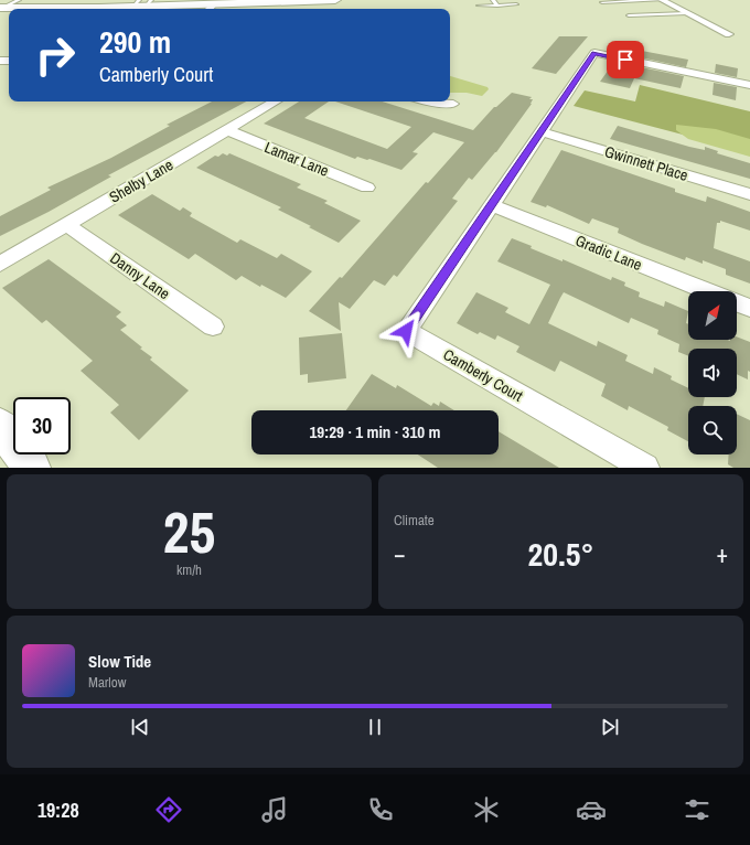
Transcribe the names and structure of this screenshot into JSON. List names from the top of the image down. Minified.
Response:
{"streets":{"street":["Lamar Lane","Gwinnett Place","Shelby Lane","Gradic Lane","Danny Lane","Camberly Court"]},"crossings":[["Lamar Lane","Shelby Lane"],["Gwinnett Place","Camberly Court"],["Shelby Lane","Danny Lane"],["Gradic Lane","Camberly Court"]],"north":"top right","page":{"turn":["290 m","Camberly Court"],"limit":"30","trip":"19:29 · 1 min · 310 m","tile":[["25","km/h"],"Climate"],"heat":["−","20.5°","+"],"song":["Slow Tide","Marlow"],"tabs":"19:28"}}
